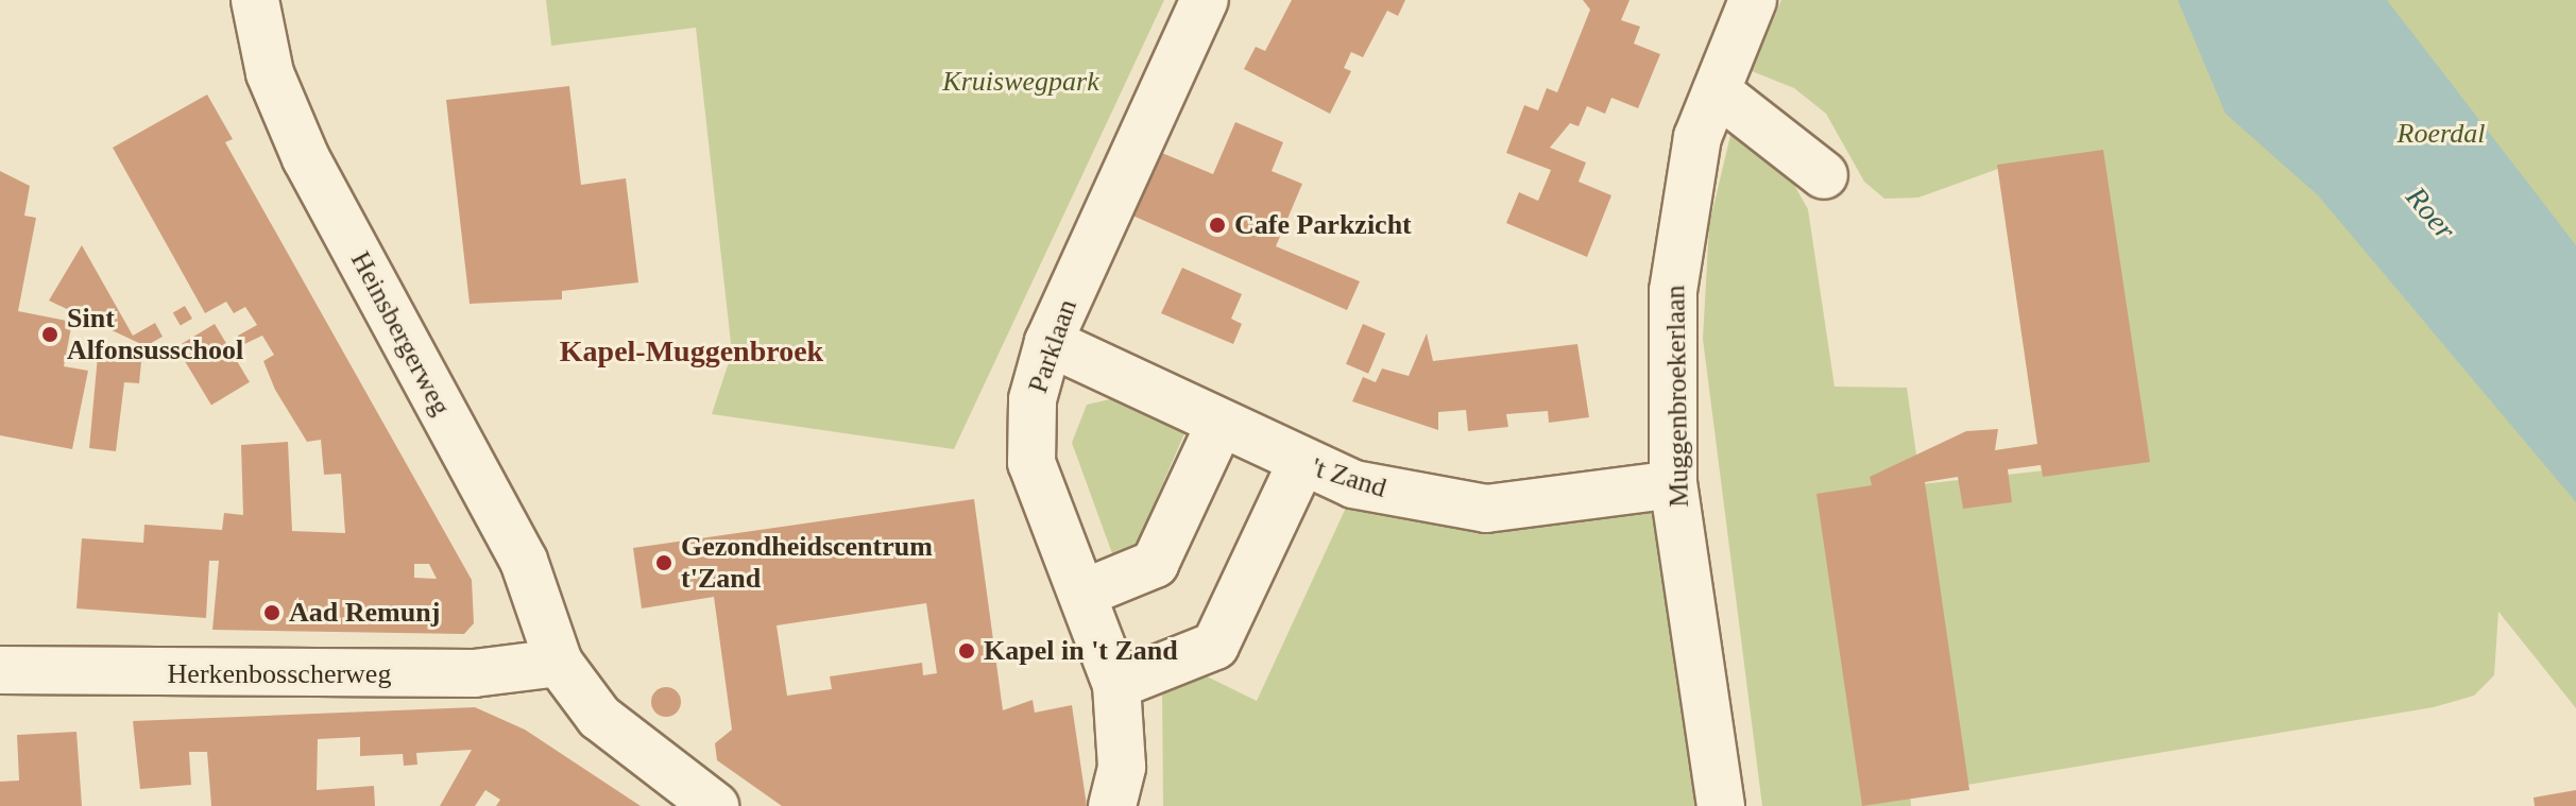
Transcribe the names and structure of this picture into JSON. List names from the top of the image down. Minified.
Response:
{"streets":{"street":["Heinsbergerweg","Parklaan","Muggenbroekerlaan","'t Zand","Herkenbosscherweg"]},"crossings":[["Heinsbergerweg","Herkenbosscherweg"],["Parklaan","'t Zand"],["Muggenbroekerlaan","'t Zand"]],"districts":["Kapel-Muggenbroek"],"water":["Roer"],"parks":["Kruiswegpark","Roerdal"],"places":["Cafe Parkzicht","Sint Alfonsusschool","Gezondheidscentrum t'Zand","Aad Remunj","Kapel in 't Zand"]}
